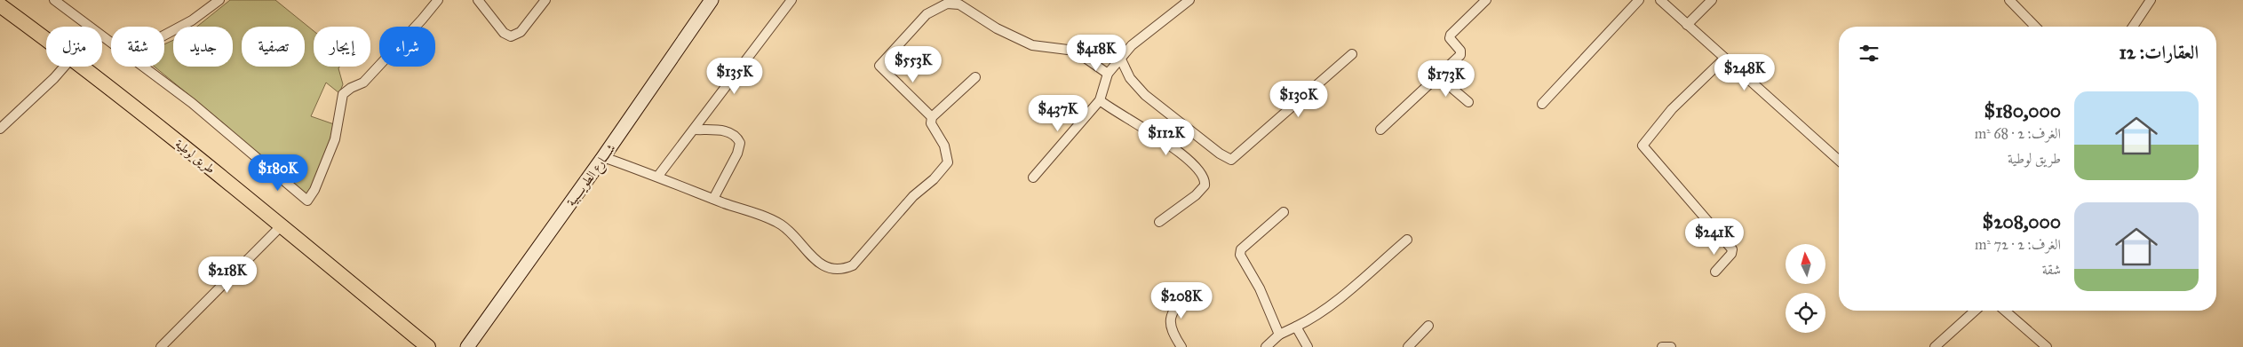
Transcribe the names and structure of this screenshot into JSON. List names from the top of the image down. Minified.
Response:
{"streets":{"main road":["طريق لوطية"],"street":["شــــارع الطويــــبية"]},"north":"top","page":{"chip":["شراء","إيجار","تصفية","جديد","شقة","منزل"],"heading":"العقارات: 12","price":["$418K","$553K","$248K","$135K","$173K","$130K","$437K","$112K","$180K","$241K","$218K","$208K"],"list":[{"name":"$180,000","note":"الغرف: 2 · 68 m² · طريق لوطية"},{"name":"$208,000","note":"الغرف: 2 · 72 m² · شقة"}]}}
